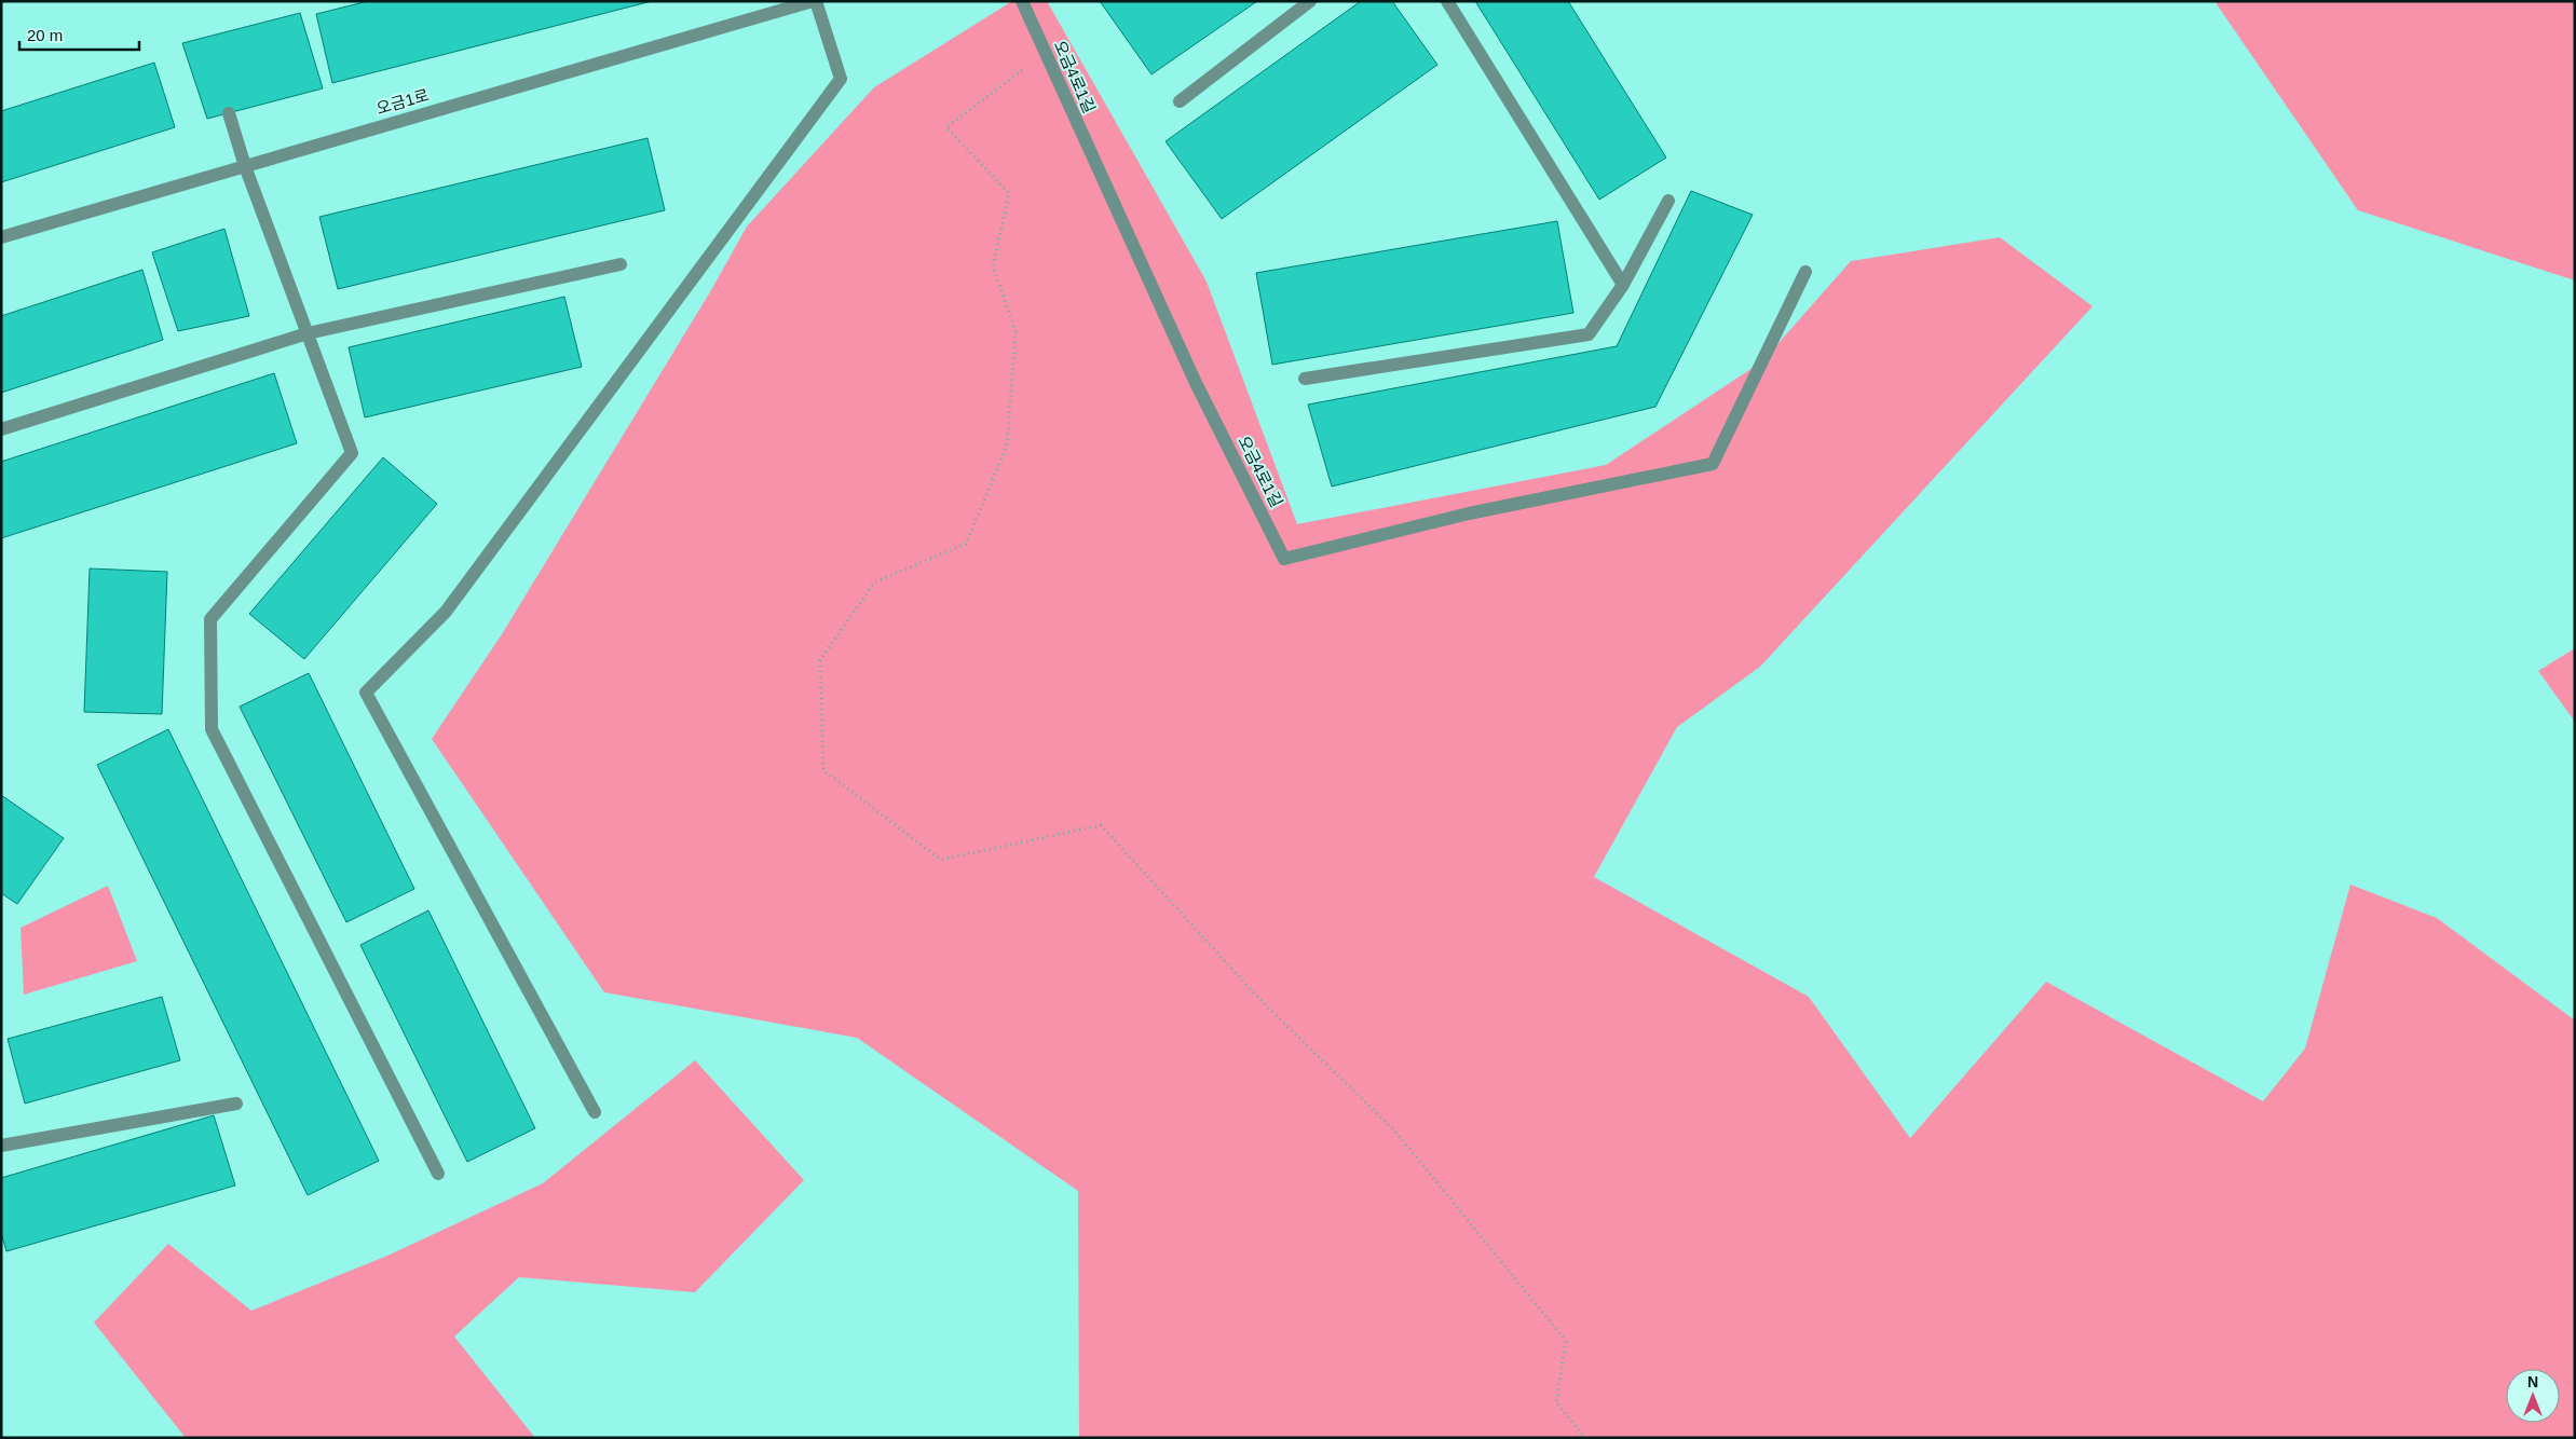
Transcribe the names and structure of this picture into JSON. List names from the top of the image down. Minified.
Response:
{"streets":{"street":["오금4로1길","오금1로"]},"scale_bar":"20 m","north":"top"}
